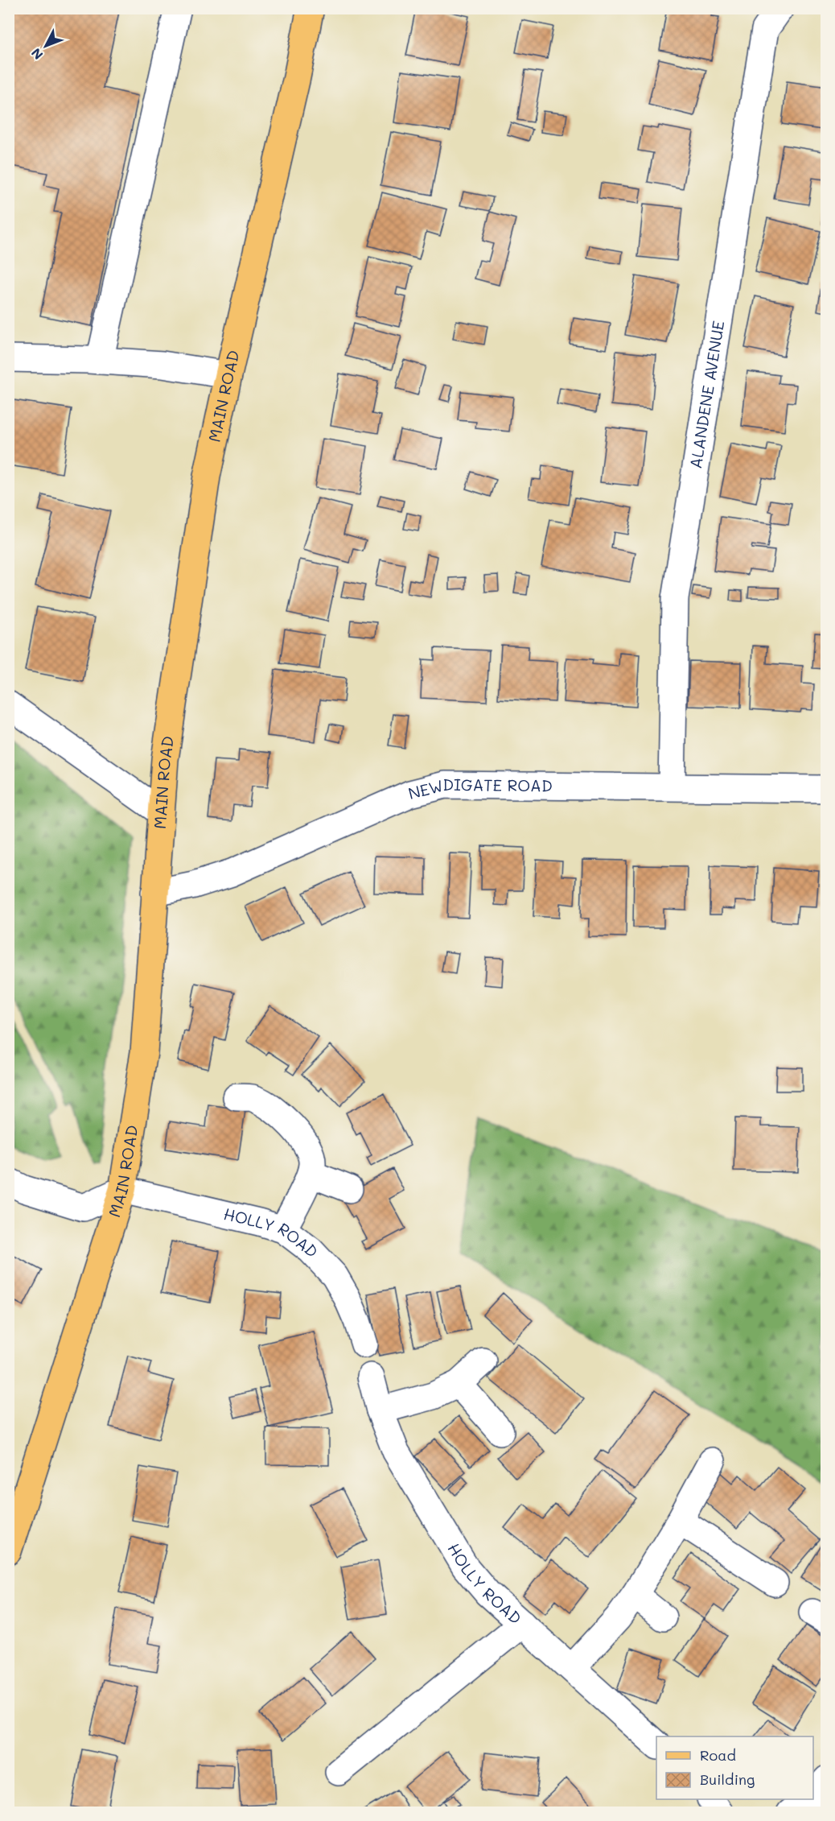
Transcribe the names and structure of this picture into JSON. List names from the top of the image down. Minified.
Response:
{"streets":{"main road":["MAIN ROAD"],"street":["ALANDENE AVENUE","NEWDIGATE ROAD","HOLLY ROAD"]},"crossings":[["ALANDENE AVENUE","NEWDIGATE ROAD"],["MAIN ROAD","NEWDIGATE ROAD"],["MAIN ROAD","HOLLY ROAD"]],"legend":["Road","Building"],"north":"bottom left"}
